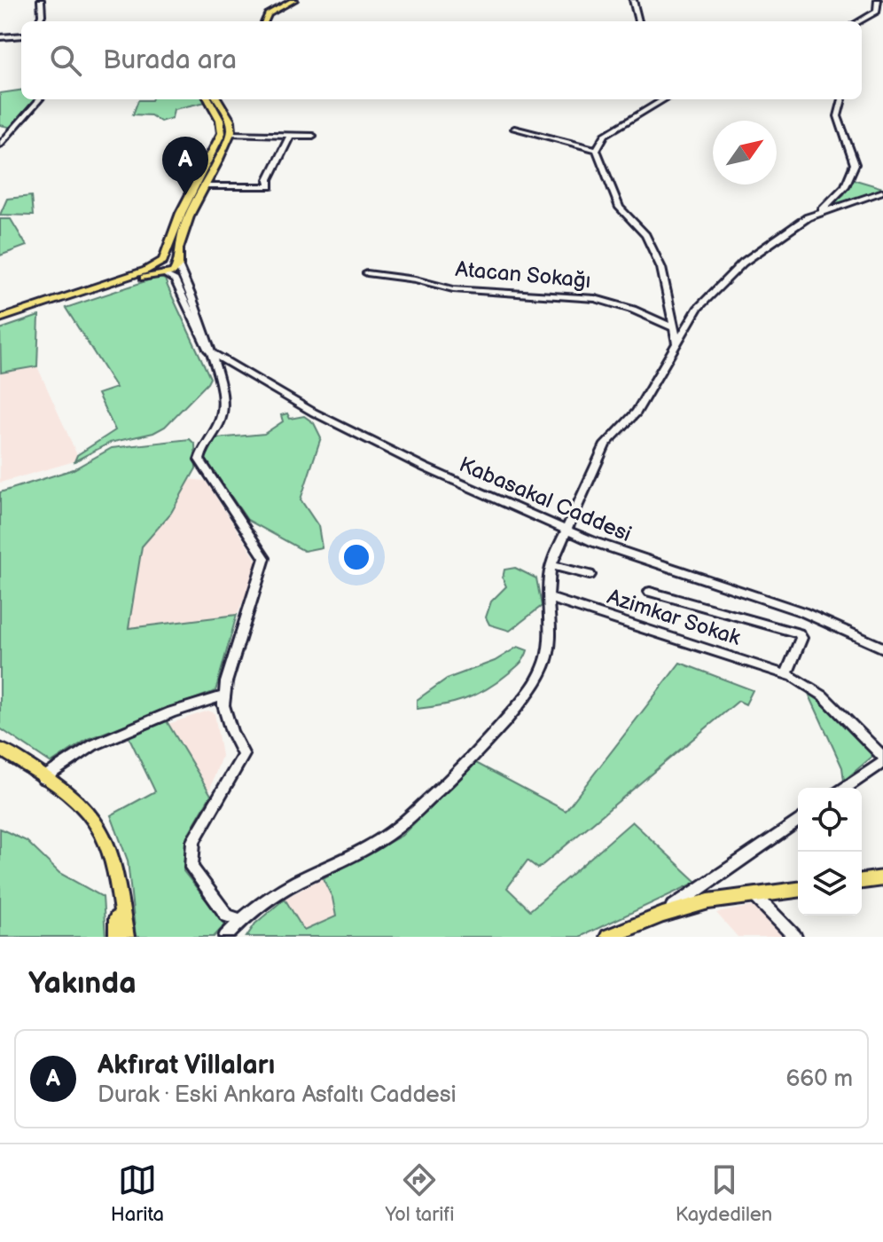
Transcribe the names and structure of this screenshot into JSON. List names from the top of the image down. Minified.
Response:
{"streets":{"street":["Atacan Sokağı","Kabasakal Caddesi","Azimkar Sokak"]},"north":"top right","page":{"search":"Burada ara","pins":"A","heading":"Yakında","list":[{"mark":"A","name":"Akfırat Villaları","note":"Durak · Eski Ankara Asfaltı Caddesi","value":"660 m"}],"nav":["Harita","Yol tarifi","Kaydedilen"]}}
